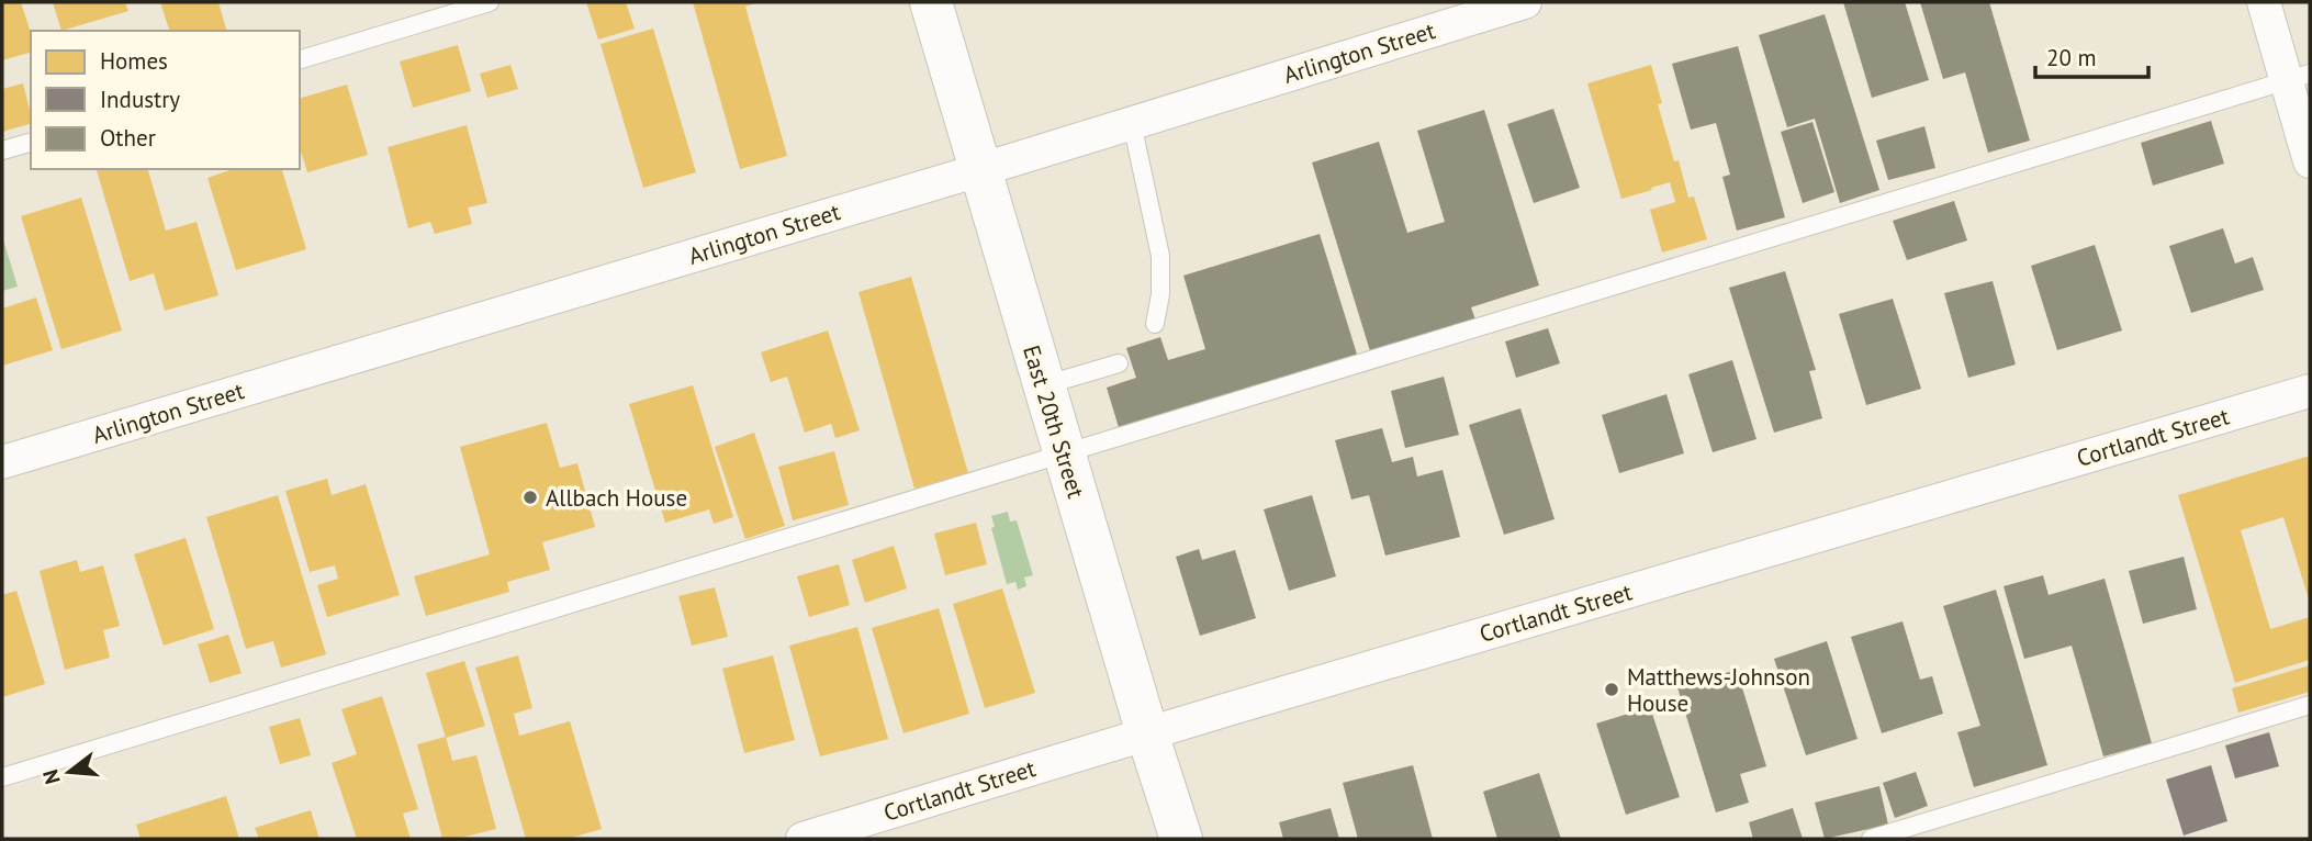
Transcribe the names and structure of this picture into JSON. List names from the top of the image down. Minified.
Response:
{"streets":{"main road":["East 20th Street"],"street":["Arlington Street","Cortlandt Street"]},"crossings":[["Arlington Street","East 20th Street"],["East 20th Street","Cortlandt Street"]],"places":["Allbach House","Matthews-Johnson House"],"legend":["Homes","Industry","Other"],"scale_bar":"20 m","north":"left"}
